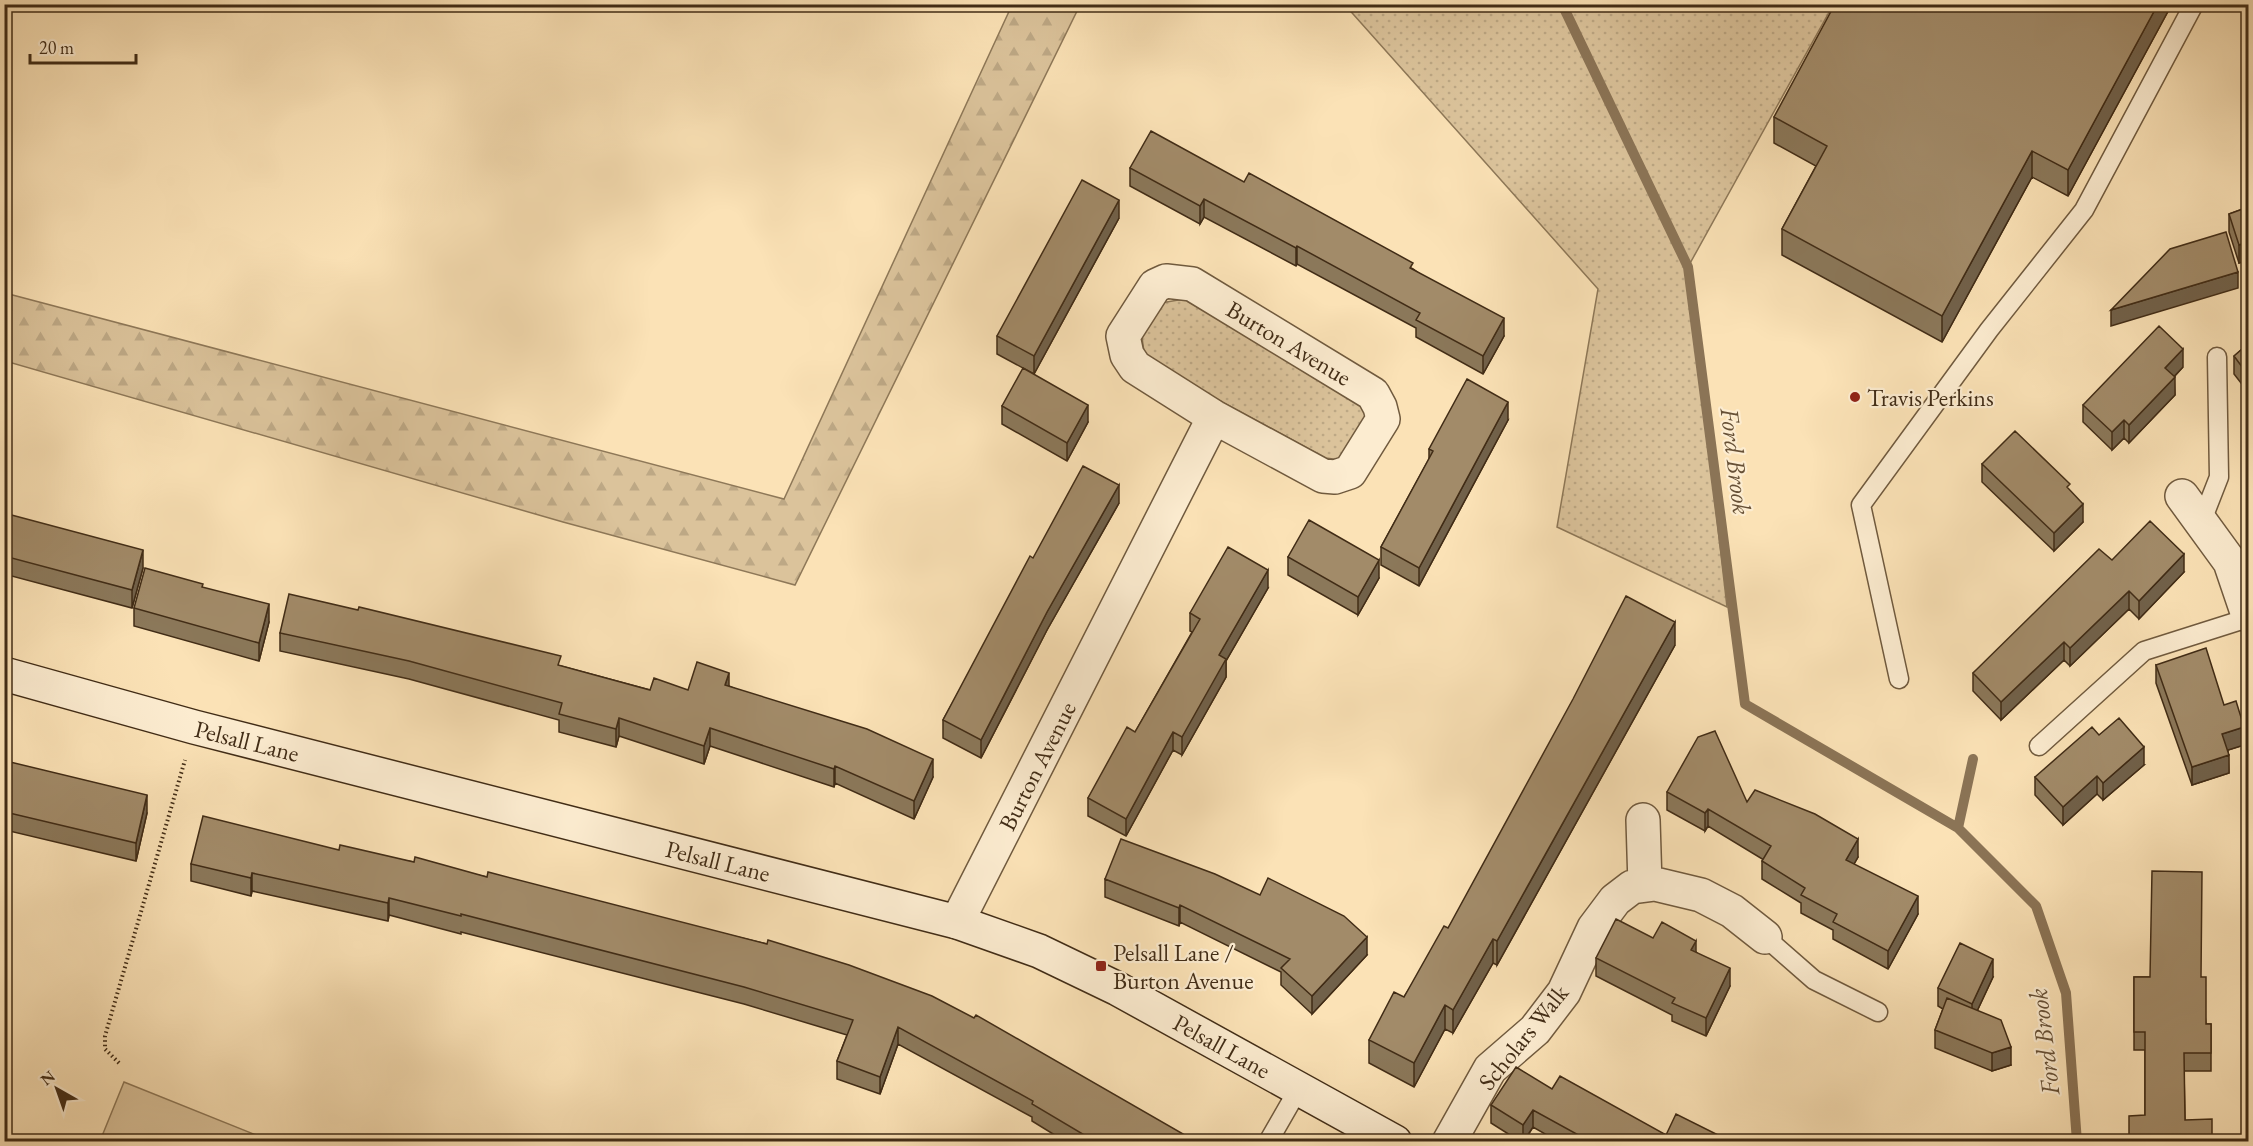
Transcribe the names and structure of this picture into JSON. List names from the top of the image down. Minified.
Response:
{"streets":{"street":["Burton Avenue","Pelsall Lane","Scholars Walk"]},"crossings":[["Burton Avenue","Pelsall Lane"]],"water":["Ford Brook"],"places":{"other":["Travis Perkins"],"transit":["Pelsall Lane / Burton Avenue"]},"scale_bar":"20 m","north":"top left"}
